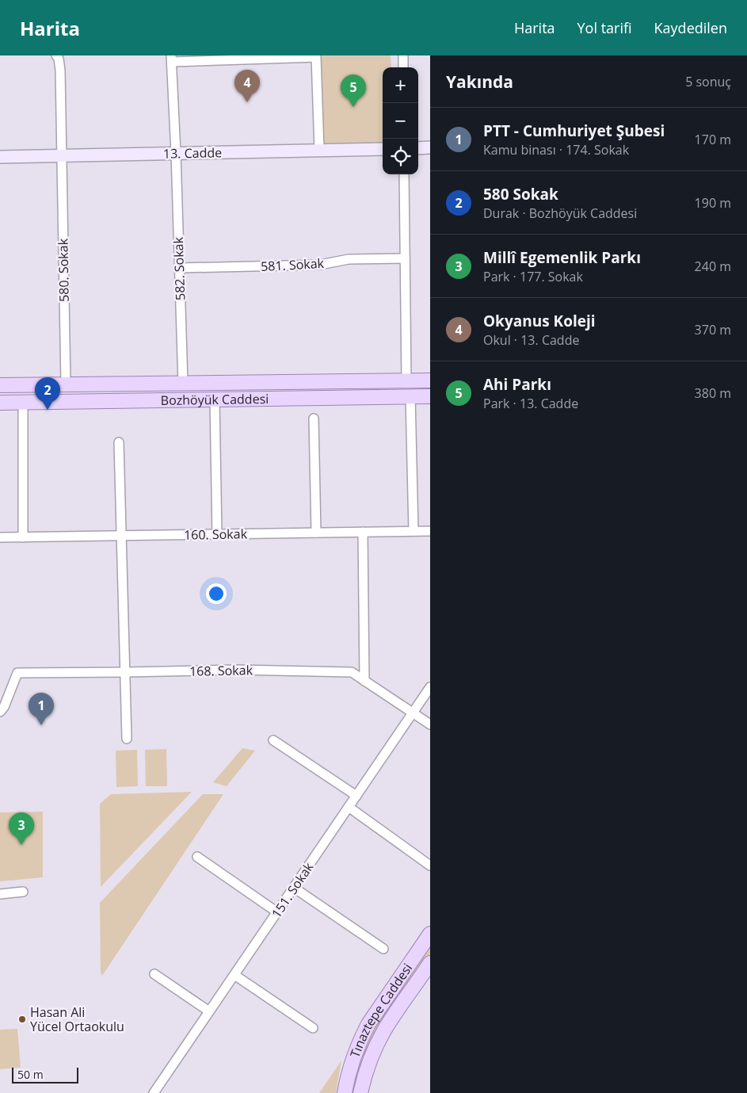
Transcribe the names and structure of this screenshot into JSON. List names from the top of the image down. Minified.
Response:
{"streets":{"main road":["Bozhöyük Caddesi","Tınaztepe Caddesi"],"street":["13. Cadde","581. Sokak","582. Sokak","580. Sokak","160. Sokak","168. Sokak","151. Sokak"]},"crossings":[["13. Cadde","582. Sokak"],["13. Cadde","580. Sokak"],["581. Sokak","582. Sokak"],["582. Sokak","Bozhöyük Caddesi"],["580. Sokak","Bozhöyük Caddesi"],["168. Sokak","151. Sokak"]],"places":["Hasan Ali Yücel Ortaokulu"],"scale_bar":"50 m","page":{"header":"Harita","nav":["Harita","Yol tarifi","Kaydedilen"],"heading":["Yakında","5 sonuç"],"map_buttons":["+","−"],"pins":["4","5","2","1","3"],"list":[{"mark":"1","name":"PTT - Cumhuriyet Şubesi","note":"Kamu binası · 174. Sokak","value":"170 m"},{"mark":"2","name":"580 Sokak","note":"Durak · Bozhöyük Caddesi","value":"190 m"},{"mark":"3","name":"Millî Egemenlik Parkı","note":"Park · 177. Sokak","value":"240 m"},{"mark":"4","name":"Okyanus Koleji","note":"Okul · 13. Cadde","value":"370 m"},{"mark":"5","name":"Ahi Parkı","note":"Park · 13. Cadde","value":"380 m"}],"scale":"50 m"}}
